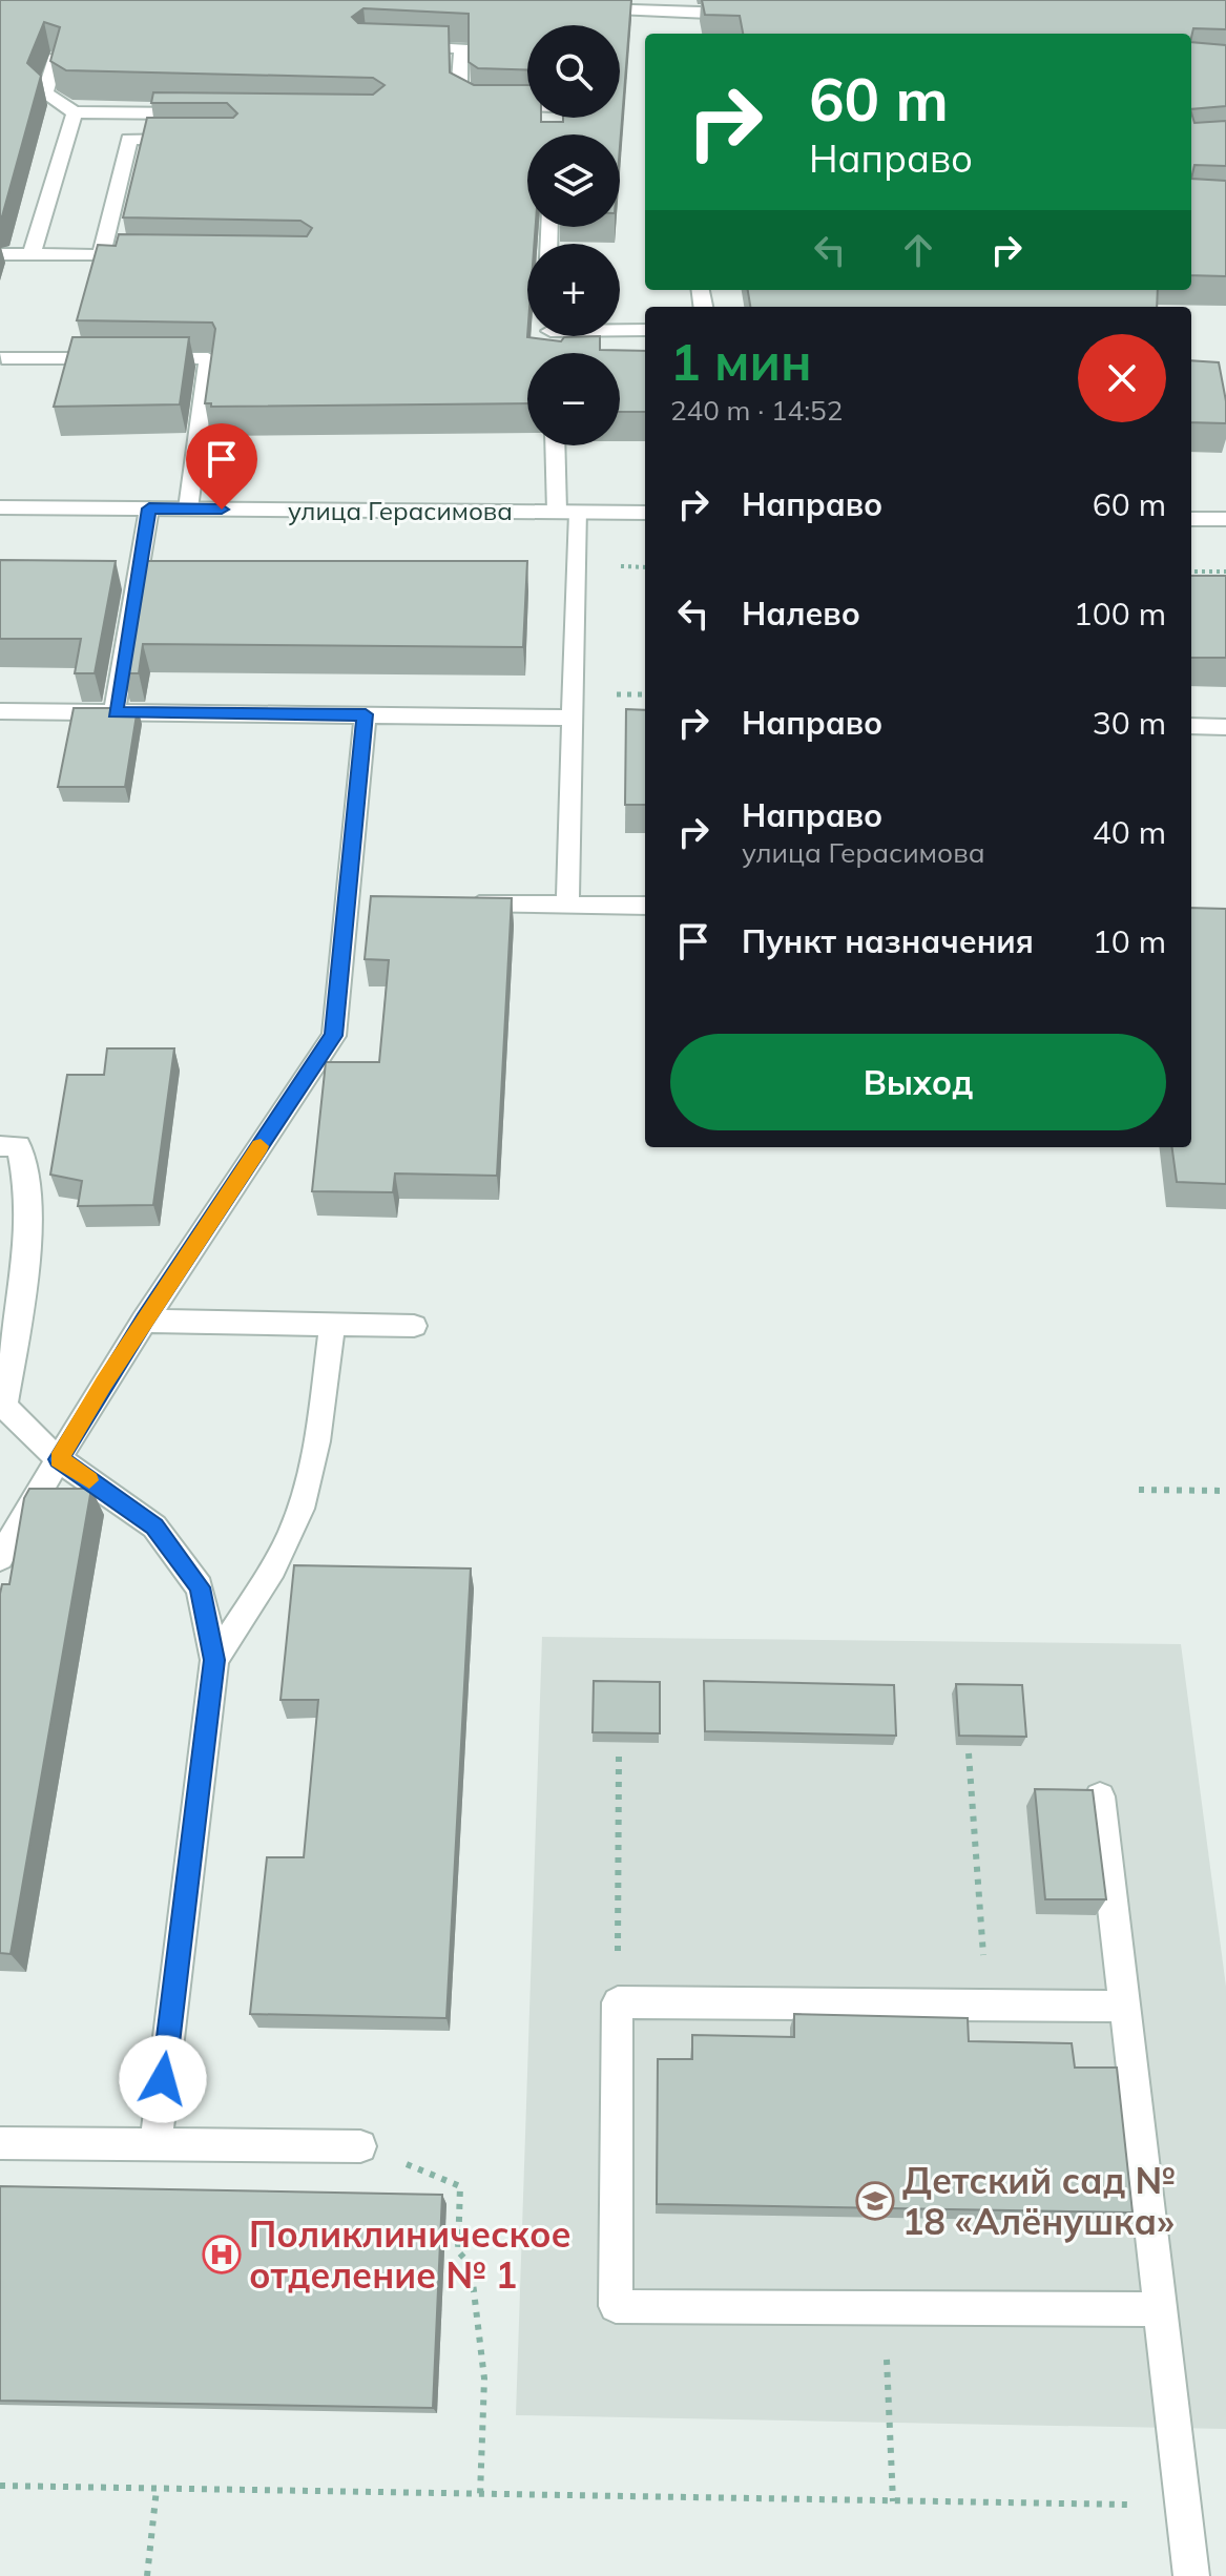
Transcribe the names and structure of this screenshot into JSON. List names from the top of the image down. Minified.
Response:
{"streets":{"street":["улица Герасимова"]},"places":{"school or university":["Детский сад № 18 «Алёнушка»"],"hospital":["Поликлиническое отделение № 1"]},"page":{"map_buttons":["+","−"],"turn":["60 m","Направо"],"heading":["1 мин","240 m · 14:52"],"list":[{"name":"Направо","value":"60 m"},{"name":"Налево","value":"100 m"},{"name":"Направо","value":"30 m"},{"name":"Направо","note":"улица Герасимова","value":"40 m"},{"name":"Пункт назначения","value":"10 m"}],"buttons":"Выход"}}
